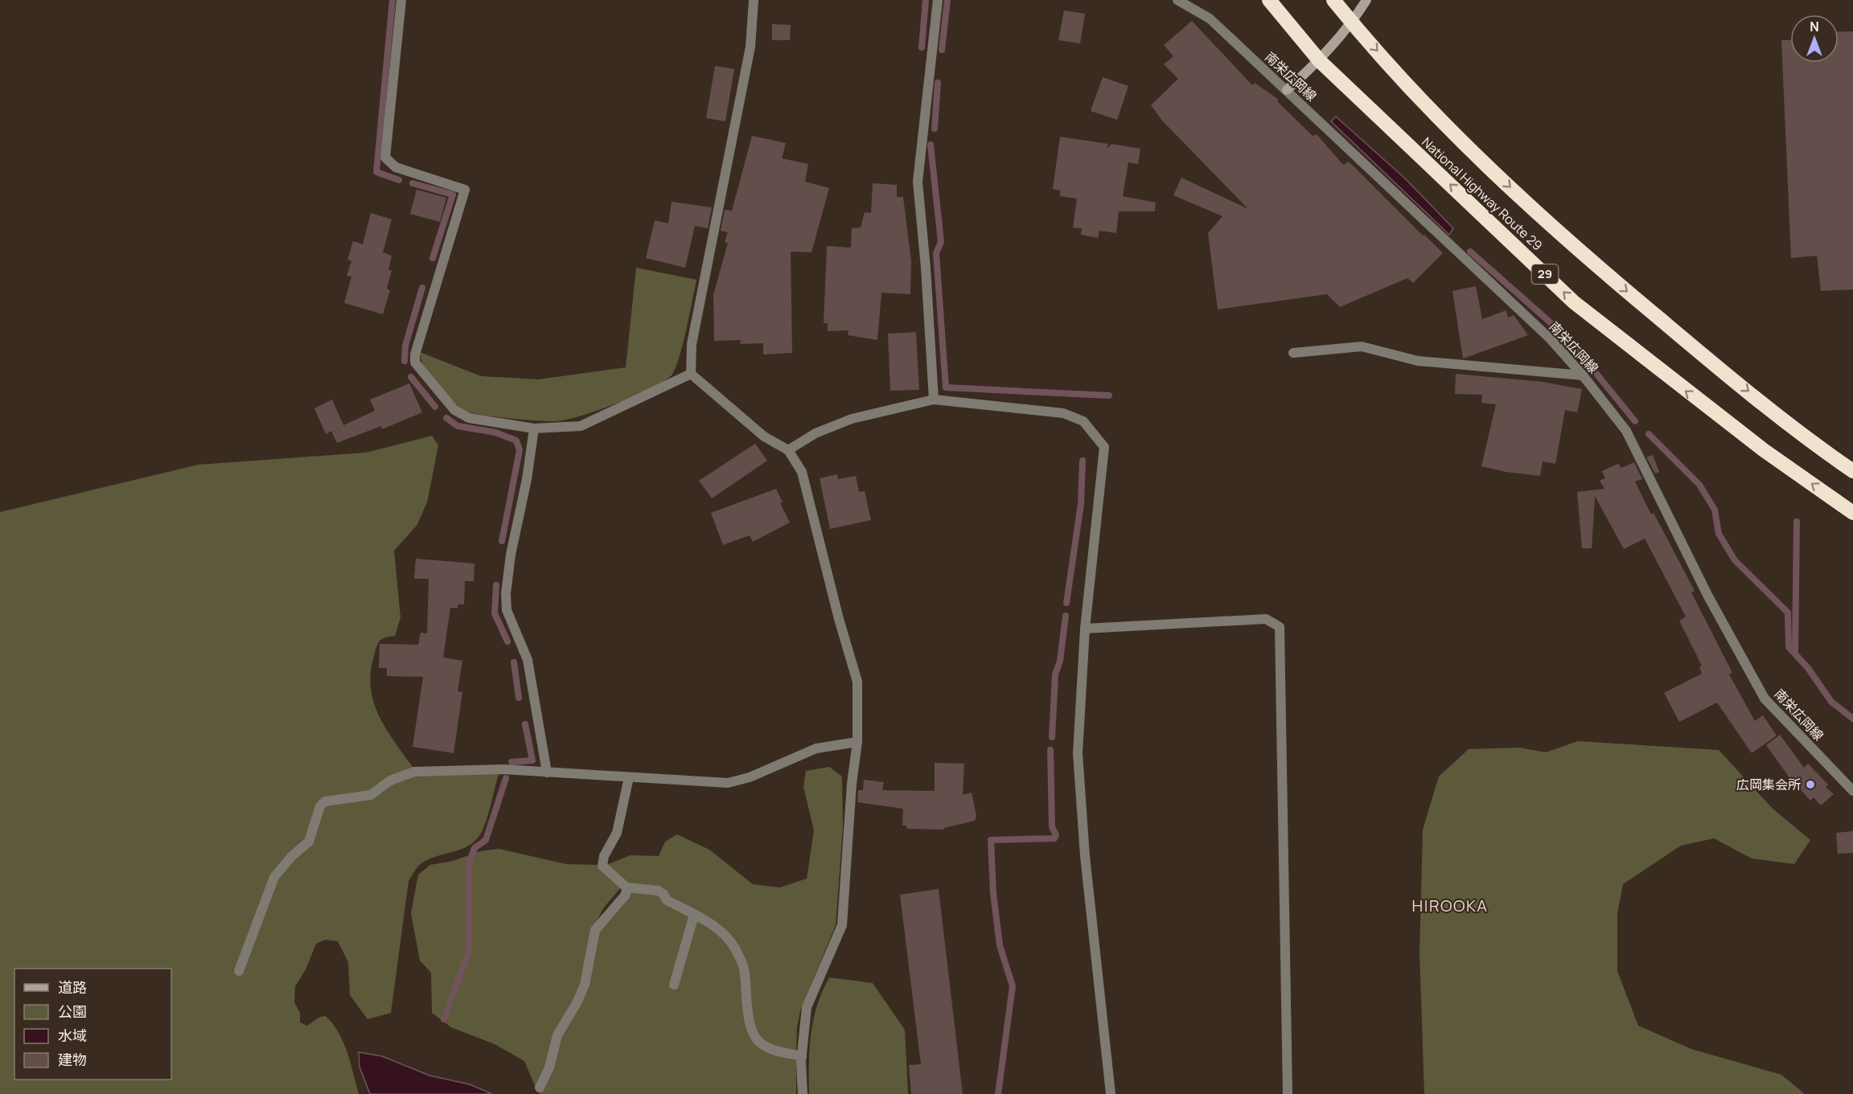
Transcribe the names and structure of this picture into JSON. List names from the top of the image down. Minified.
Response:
{"streets":{"highway":["National Highway Route 29","29"],"street":["南栄広岡線"]},"districts":["HIROOKA"],"places":["広岡集会所"],"legend":["道路","公園","水域","建物"],"north":"top"}
